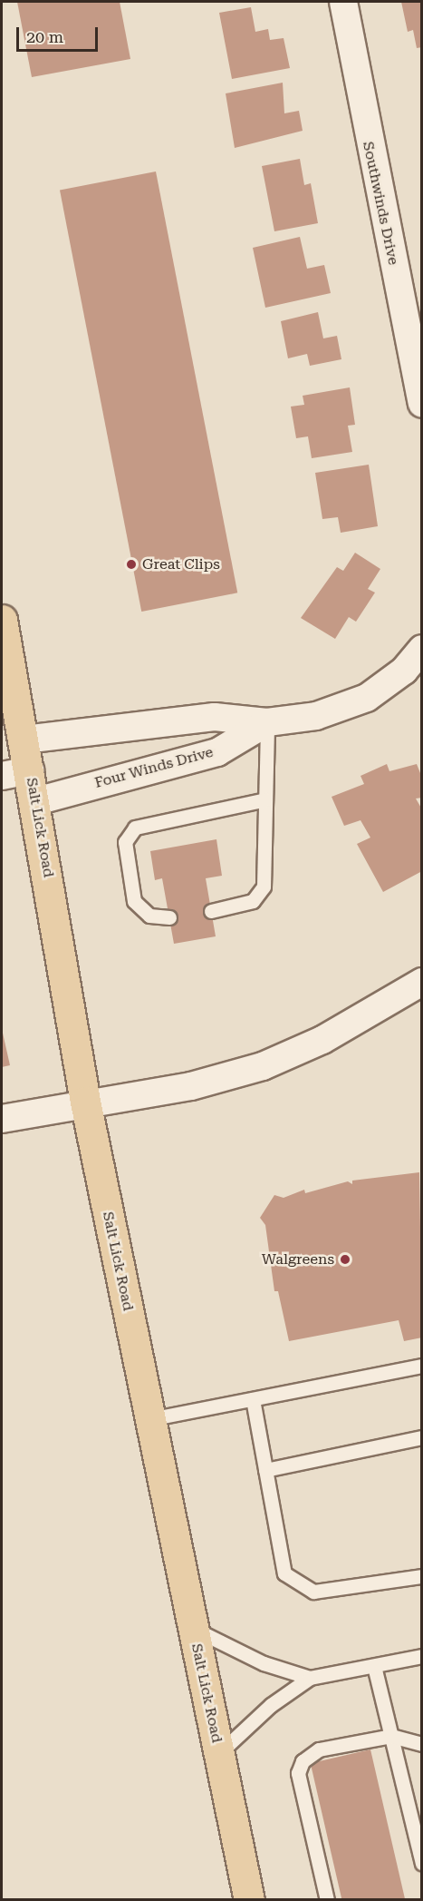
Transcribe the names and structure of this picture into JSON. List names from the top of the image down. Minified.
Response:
{"streets":{"main road":["Salt Lick Road"],"street":["Southwinds Drive","Four Winds Drive"]},"crossings":[["Four Winds Drive","Salt Lick Road"]],"places":["Great Clips","Walgreens"],"scale_bar":"20 m"}
